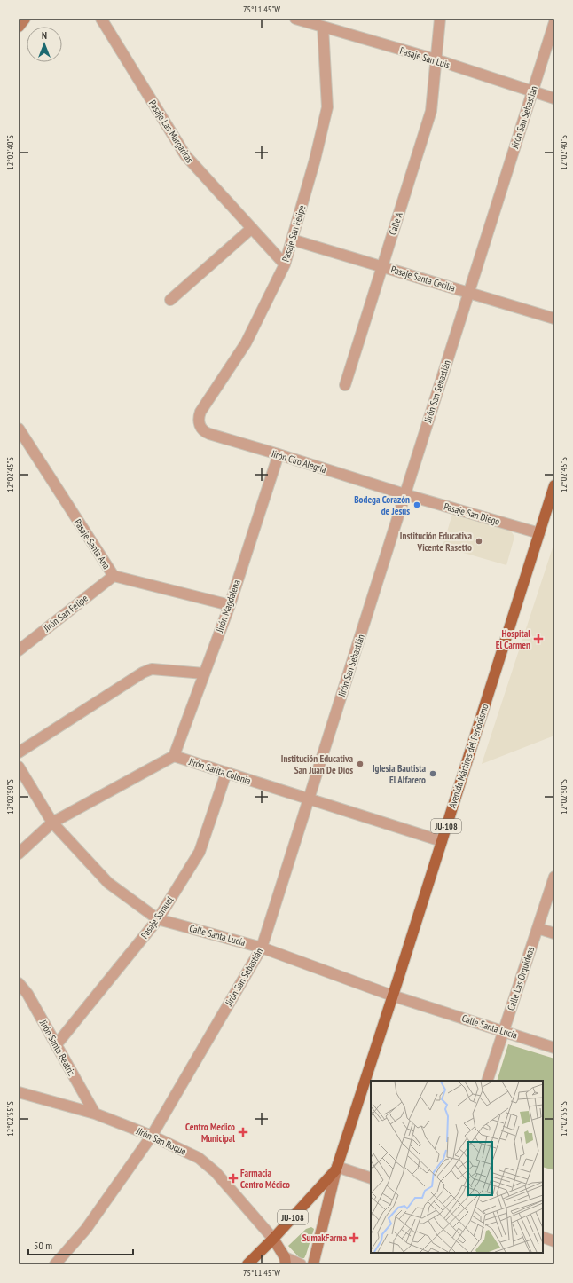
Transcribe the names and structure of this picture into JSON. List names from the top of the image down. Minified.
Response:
{"streets":{"main road":["Avenida Mártires del Periodismo","JU-108"],"street":["Pasaje San Luis","Jirón San Sebastián","Pasaje Las Margaritas","Calle A","Pasaje San Felipe","Pasaje Santa Cecilia","Jirón Ciro Alegría","Pasaje San Diego","Pasaje Santa Ana","Jirón Magdalena","Jirón San Felipe","Jirón Sarita Colonia","Pasaje Samuel","Calle Santa Lucía","Calle Las Orquideas","Jirón Santa Beatriz","Jirón San Roque"]},"crossings":[["Pasaje San Luis","Jirón San Sebastián"],["Pasaje San Luis","Calle A"],["Pasaje San Luis","Pasaje San Felipe"],["Jirón San Sebastián","Pasaje Santa Cecilia"],["Jirón San Sebastián","Jirón Ciro Alegría"],["Jirón San Sebastián","Pasaje San Diego"],["Jirón San Sebastián","Jirón Sarita Colonia"],["Jirón San Sebastián","Calle Santa Lucía"],["Jirón San Sebastián","Jirón San Roque"],["Pasaje Las Margaritas","Pasaje San Felipe"],["Calle A","Pasaje Santa Cecilia"],["Pasaje San Felipe","Pasaje Santa Cecilia"],["Pasaje San Felipe","Jirón Ciro Alegría"],["Jirón Ciro Alegría","Pasaje San Diego"],["Jirón Ciro Alegría","Jirón Magdalena"],["Pasaje San Diego","Avenida Mártires del Periodismo"],["Pasaje Santa Ana","Jirón Magdalena"],["Pasaje Santa Ana","Jirón San Felipe"],["Jirón Magdalena","Jirón Sarita Colonia"],["Avenida Mártires del Periodismo","Jirón Sarita Colonia"],["Avenida Mártires del Periodismo","Calle Santa Lucía"],["Avenida Mártires del Periodismo","Jirón San Roque"],["Jirón Sarita Colonia","Pasaje Samuel"],["Pasaje Samuel","Calle Santa Lucía"],["Pasaje Samuel","Jirón Santa Beatriz"],["Calle Santa Lucía","Calle Las Orquideas"],["Jirón Santa Beatriz","Jirón San Roque"]],"places":{"other":["Bodega Corazón de Jesús","Institución Educativa Vicente Rasetto","Institución Educativa San Juan De Dios","Iglesia Bautista El Alfarero"],"health":["Hospital El Carmen","Centro Medico Municipal","Farmacia Centro Médico","SumakFarma"]},"scale_bar":"50 m","north":"top","coordinates":["75°11'45\"W","12°02'40\"S","12°02'45\"S","12°02'50\"S","12°02'55\"S"]}
